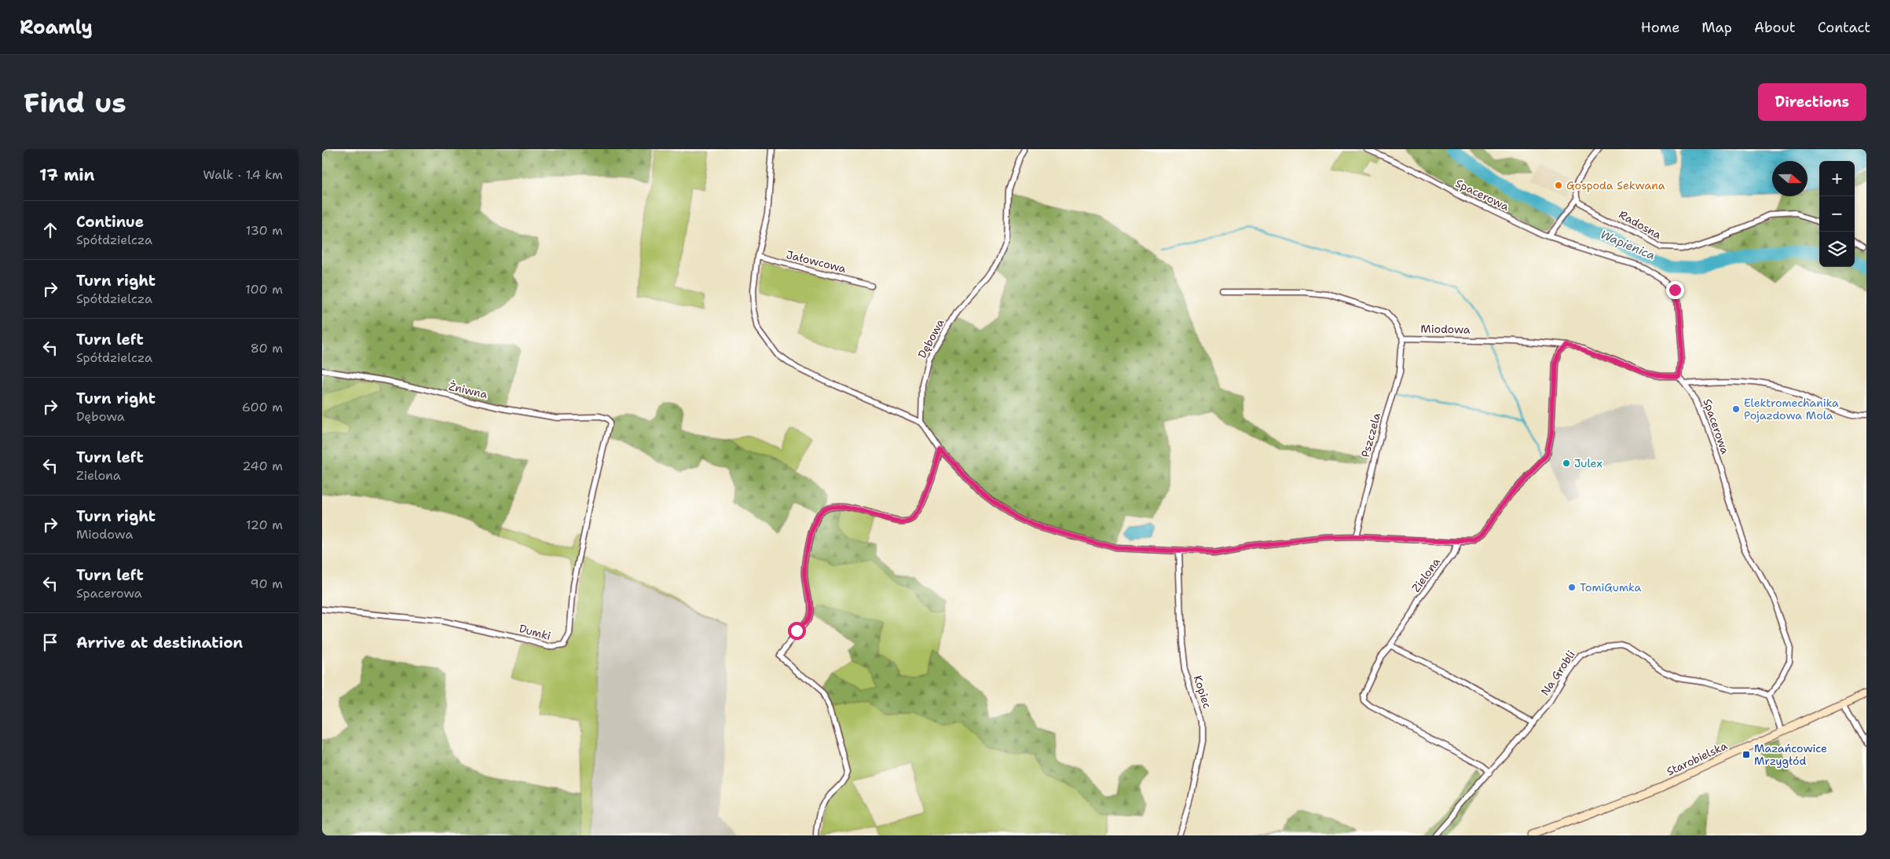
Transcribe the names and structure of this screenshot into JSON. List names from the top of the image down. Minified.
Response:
{"streets":{"street":["Spacerowa","Radosna","Jałowcowa","Miodowa","Dębowa","Żniwna","Pszczela","Zielona","Dumki","Na Grobli","Kopiec","Starobielska"]},"crossings":[["Spacerowa","Miodowa"],["Spacerowa","Na Grobli"],["Miodowa","Pszczela"],["Żniwna","Dumki"],["Zielona","Na Grobli"]],"water":["Wapienica"],"places":{"other":["Gospoda Sekwana","Elektromechanika Pojazdowa Mola","Julex","TomiGumka"],"transit":["Mazańcowice Mrzygłód"]},"north":"right","page":{"header":"Roamly","nav":["Home","Map","About","Contact"],"buttons":"Directions","title":"Find us","heading":["17 min","Walk · 1.4 km"],"map_buttons":["+","−"],"list":[["Continue","Spółdzielcza","130 m"],["Turn right","Spółdzielcza","100 m"],["Turn left","Spółdzielcza","80 m"],["Turn right","Dębowa","600 m"],["Turn left","Zielona","240 m"],["Turn right","Miodowa","120 m"],["Turn left","Spacerowa","90 m"],"Arrive at destination"]}}
